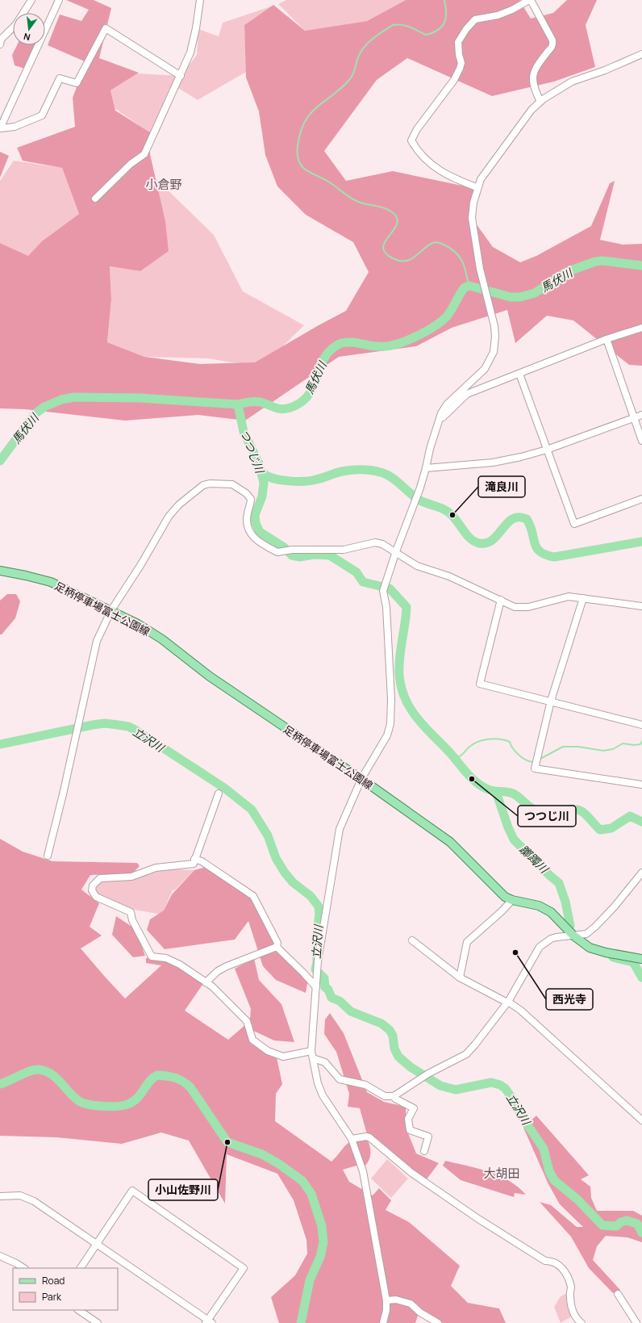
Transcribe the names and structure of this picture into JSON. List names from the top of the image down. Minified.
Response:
{"streets":{"main road":["足柄停車場富士公園線"]},"districts":["小倉野","大胡田"],"water":["馬伏川","つつじ川","立沢川","躑躅川"],"places":["滝良川","つつじ川","西光寺","小山佐野川"],"legend":["Road","Park"],"north":"bottom"}
